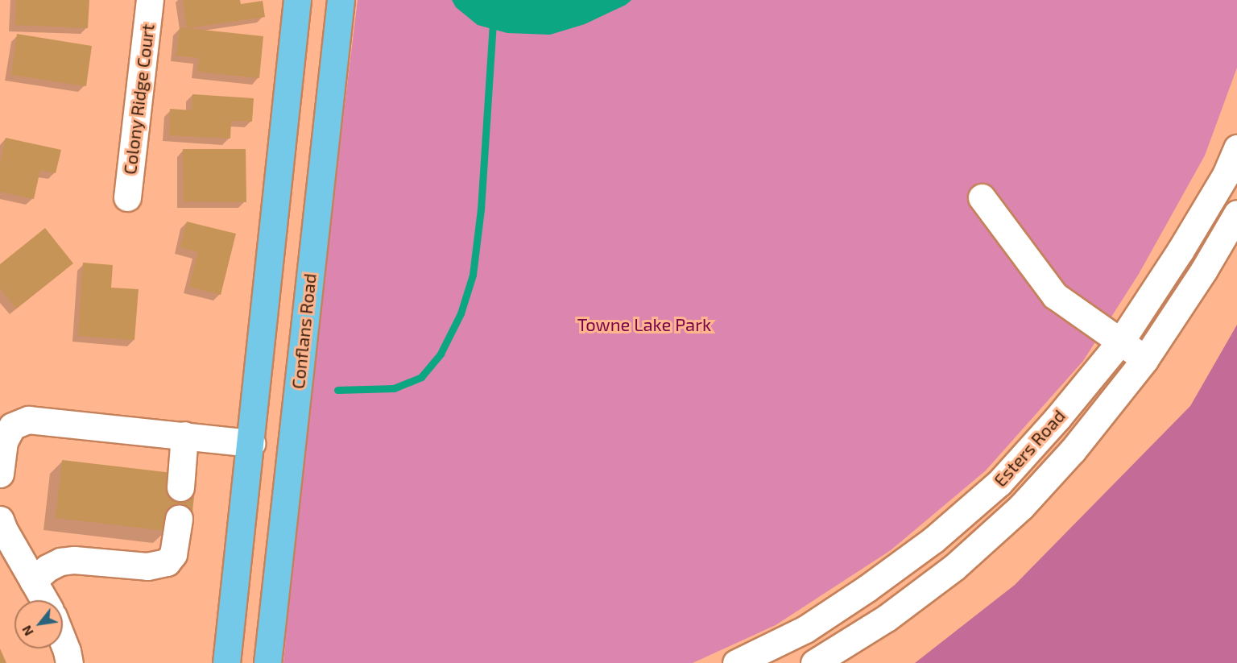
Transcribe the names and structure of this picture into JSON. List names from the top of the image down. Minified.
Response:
{"streets":{"main road":["Conflans Road"],"street":["Colony Ridge Court","Esters Road"]},"parks":["Towne Lake Park"],"north":"bottom left"}
